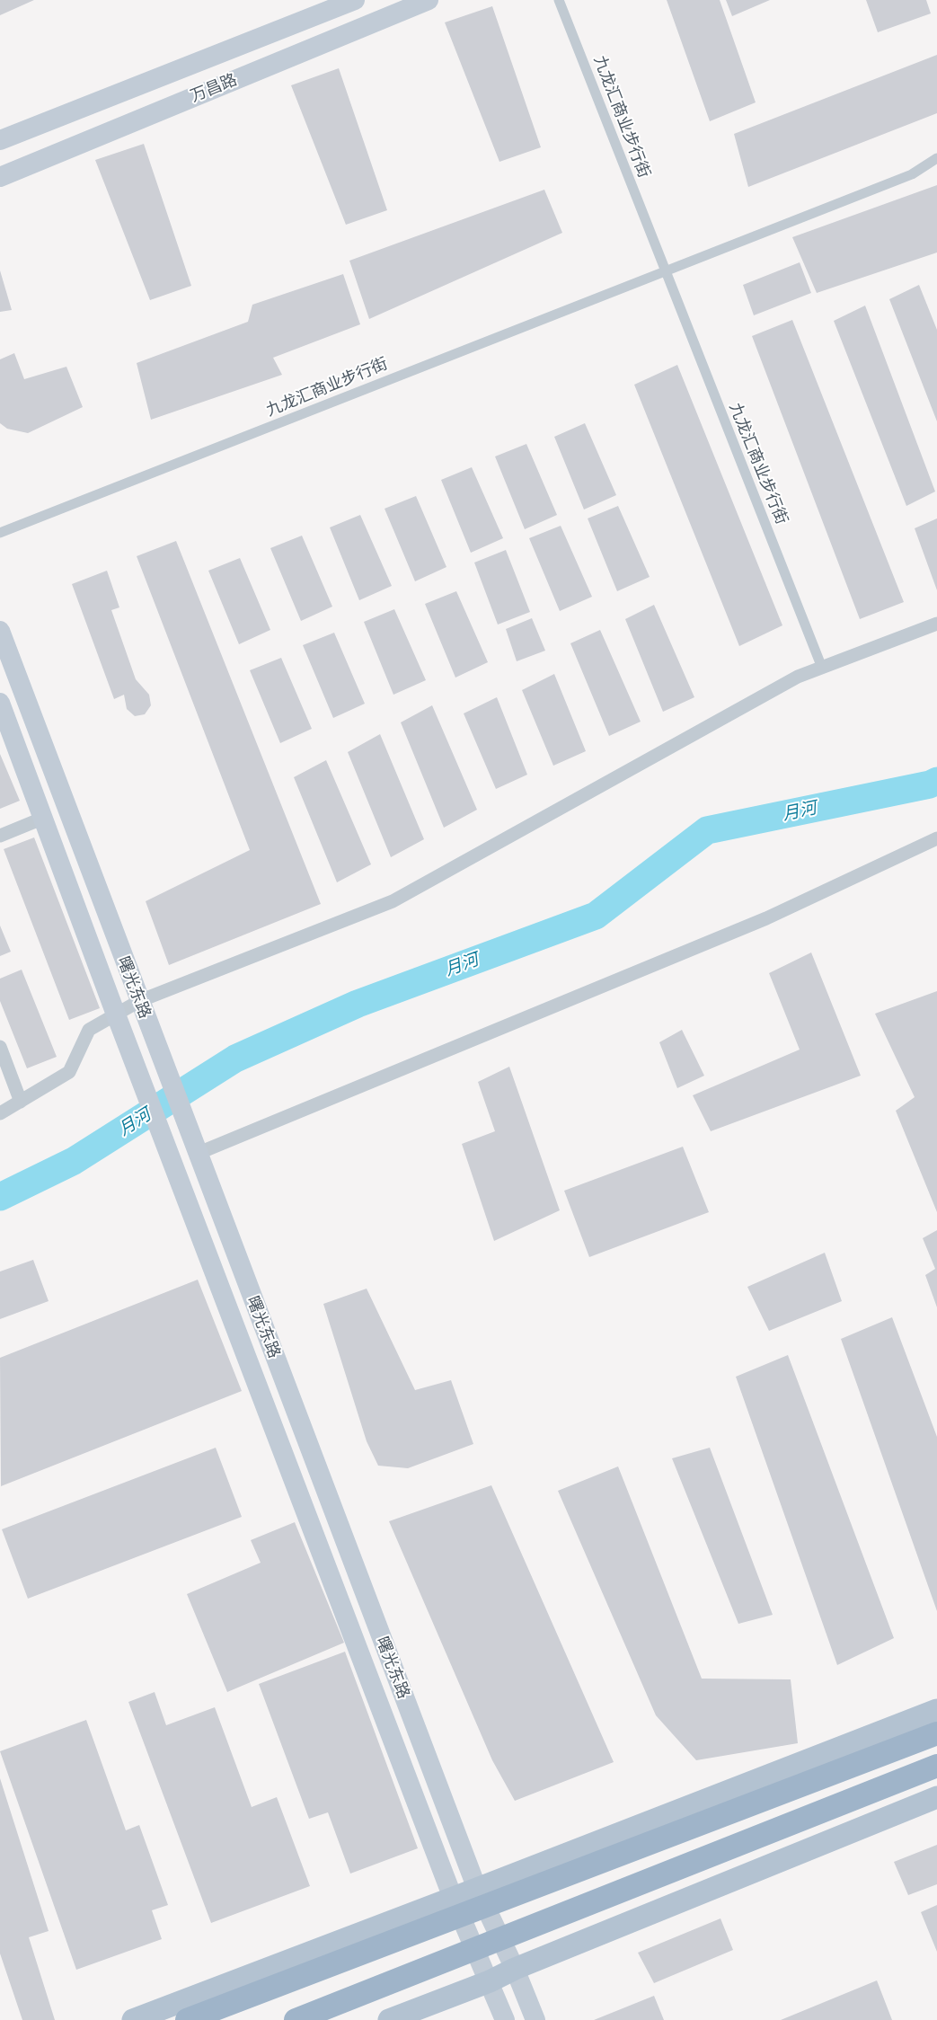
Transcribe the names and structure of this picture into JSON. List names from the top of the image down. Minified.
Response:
{"streets":{"main road":["万昌路","曙光东路"],"street":["九龙汇商业步行街"]},"water":["月河"]}
